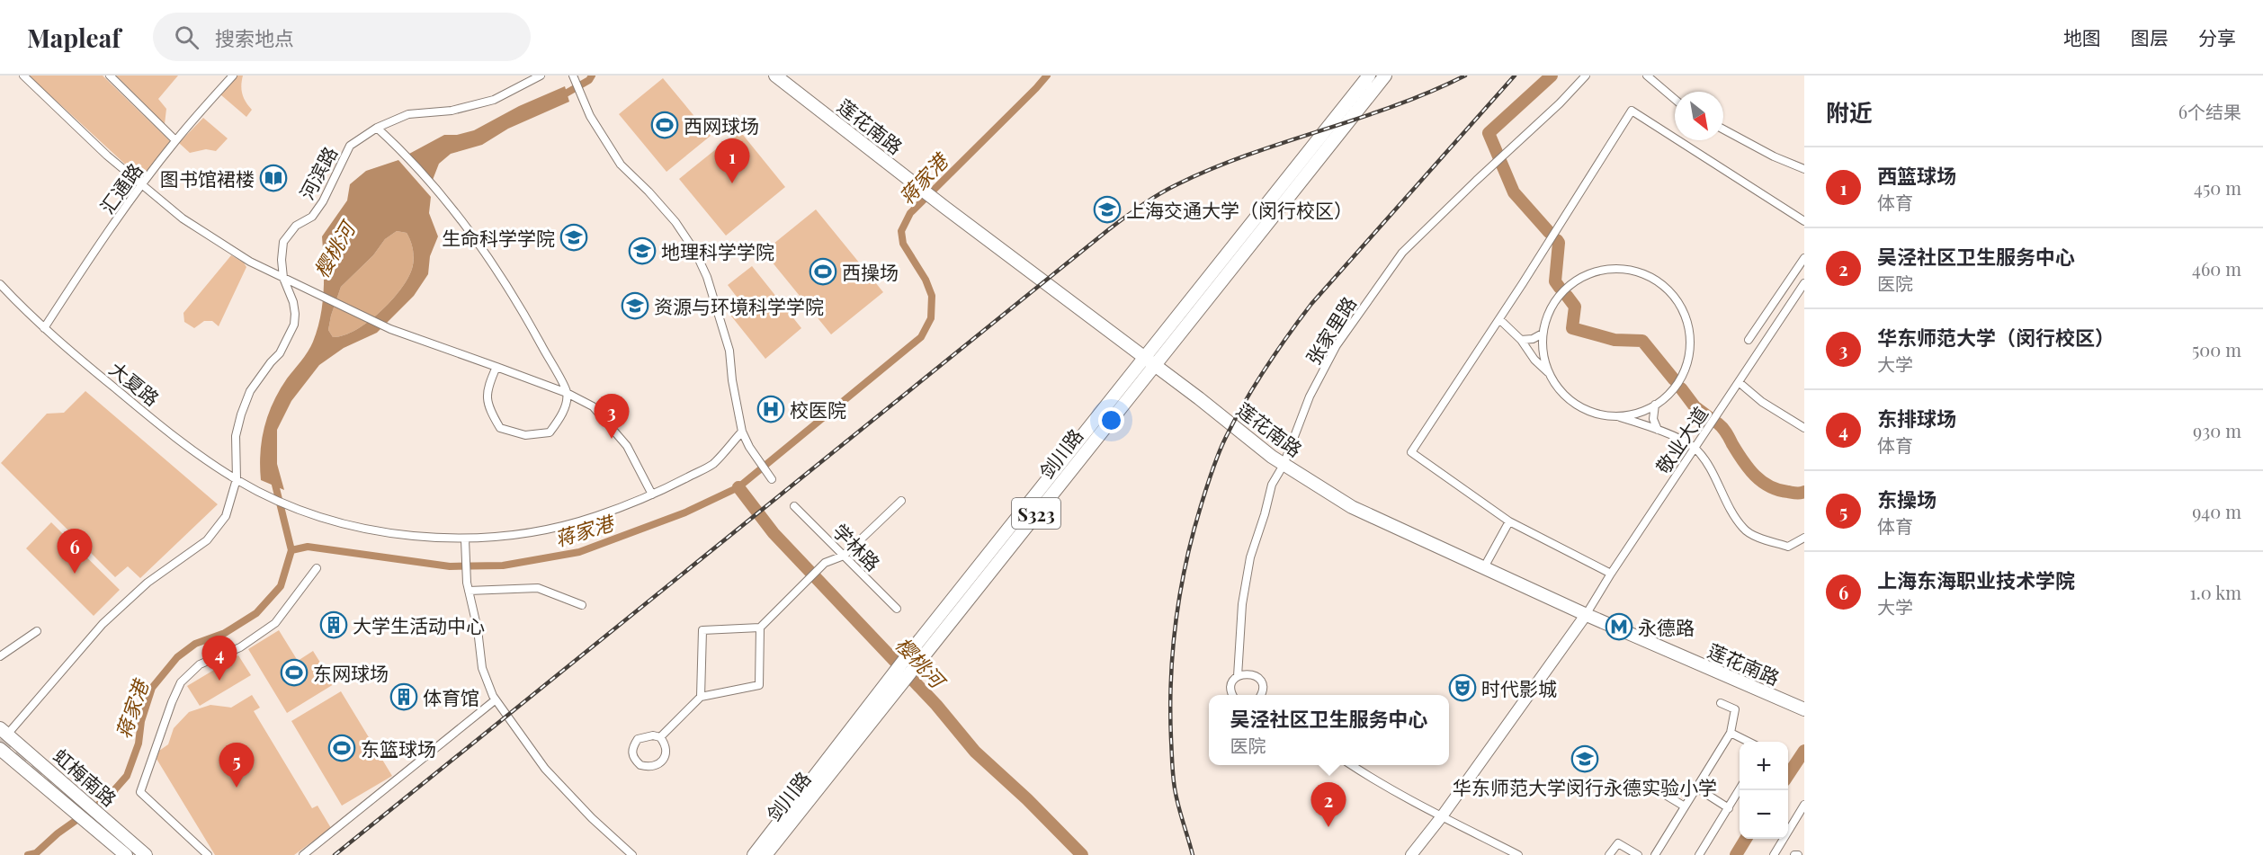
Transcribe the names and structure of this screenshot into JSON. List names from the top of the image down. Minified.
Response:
{"streets":{"main road":["莲花南路","剑川路","虹梅南路"],"street":["河滨路","汇通路","张家里路","大夏路","敬业大道","学林路"]},"crossings":[["莲花南路","张家里路"],["莲花南路","敬业大道"],["莲花南路","剑川路"],["河滨路","大夏路"],["河滨路","虹梅南路"],["汇通路","大夏路"]],"water":["蒋家港","樱桃河"],"places":{"sports":["西网球场","西操场","东网球场","东篮球场"],"library":["图书馆裙楼"],"school or university":["上海交通大学（闵行校区）","生命科学学院","地理科学学院","资源与环境科学学院","华东师范大学闵行永德实验小学"],"hospital":["校医院"],"building":["大学生活动中心","体育馆"],"metro station":["永德路"],"theatre":["时代影城"]},"north":"bottom right","page":{"header":"Mapleaf","search":"搜索地点","nav":["地图","图层","分享"],"heading":["附近","6个结果"],"pins":["1","3","6","4","5","2"],"list":[{"mark":"1","name":"西篮球场","note":"体育","value":"450 m"},{"mark":"2","name":"吴泾社区卫生服务中心","note":"医院","value":"460 m"},{"mark":"3","name":"华东师范大学（闵行校区）","note":"大学","value":"500 m"},{"mark":"4","name":"东排球场","note":"体育","value":"930 m"},{"mark":"5","name":"东操场","note":"体育","value":"940 m"},{"mark":"6","name":"上海东海职业技术学院","note":"大学","value":"1.0 km"}],"popup":["吴泾社区卫生服务中心","医院"],"map_buttons":["+","−"]}}
